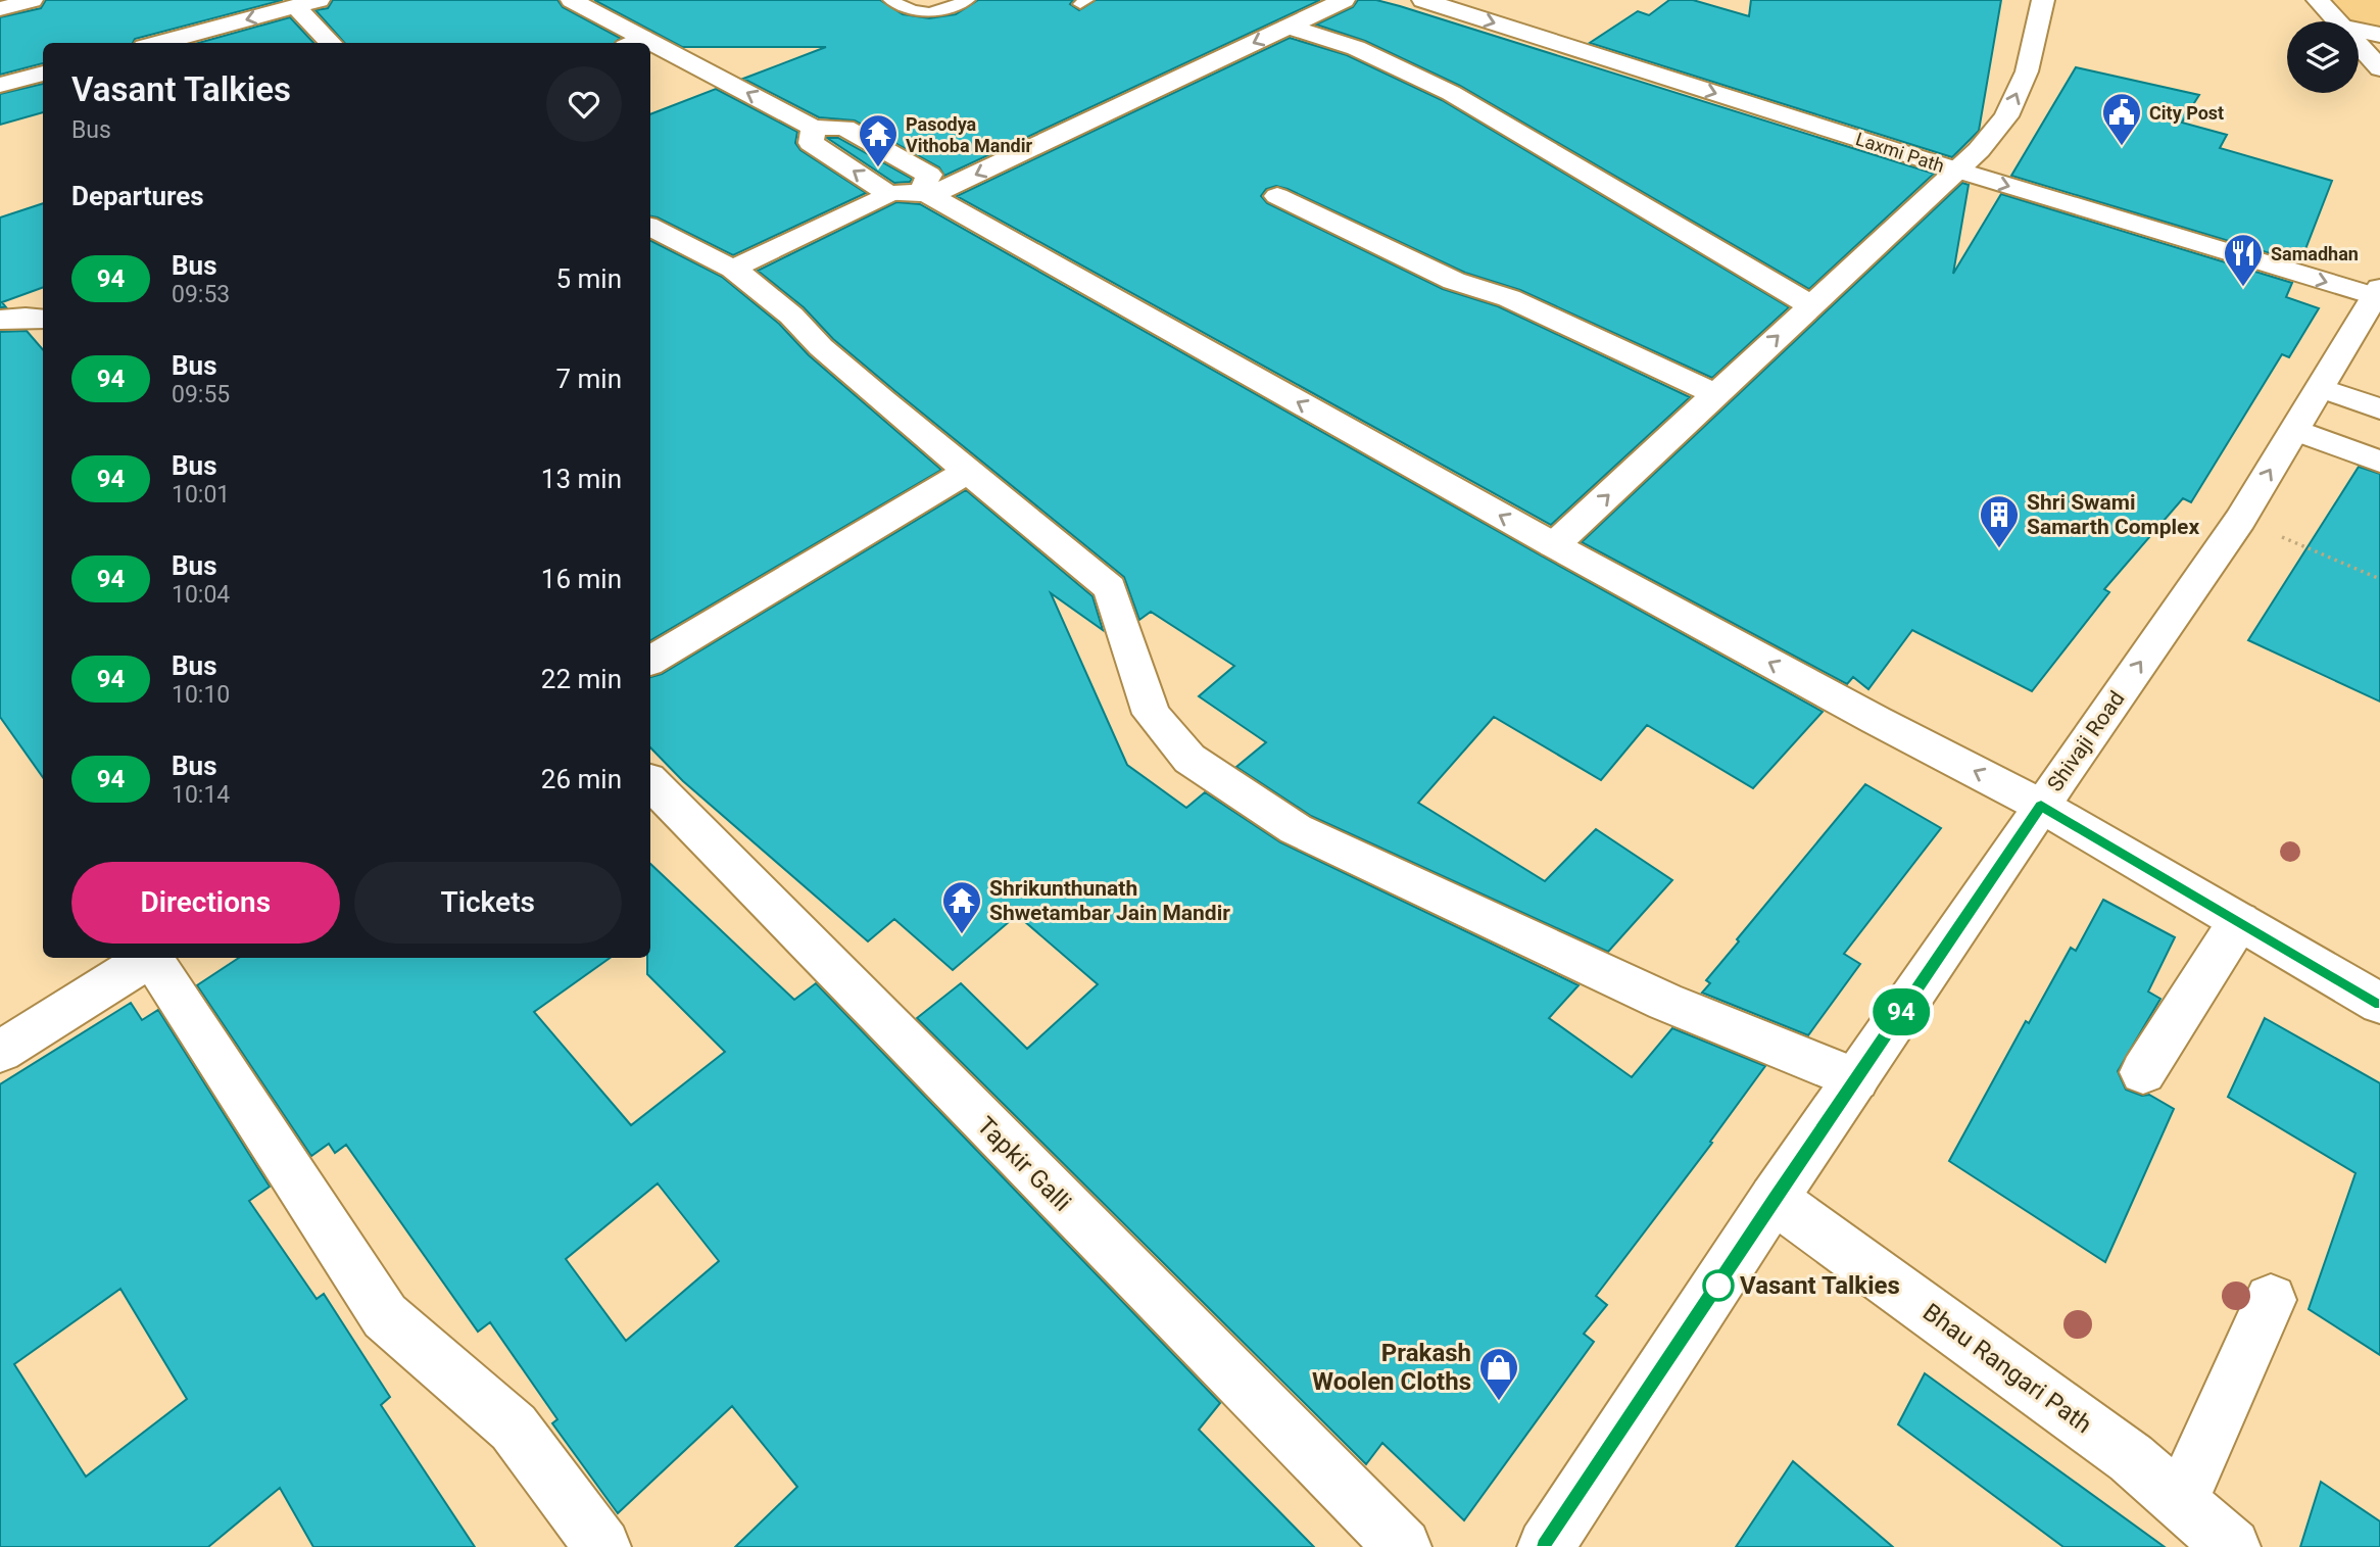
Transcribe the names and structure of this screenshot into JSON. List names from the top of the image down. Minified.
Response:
{"streets":{"main road":["Laxmi Path","Shivaji Road","Tapkir Galli","Bhau Rangari Path"]},"crossings":[["Laxmi Path","Shivaji Road"],["Shivaji Road","Bhau Rangari Path"]],"places":{"public building":["City Post"],"temple":["Pasodya Vithoba Mandir","Shrikunthunath Shwetambar Jain Mandir"],"restaurant":["Samadhan"],"building":["Shri Swami Samarth Complex"],"other":["Vasant Talkies"],"shop":["Prakash Woolen Cloths"]},"lines":["bus line 94"],"page":{"on_map":"94","heading":[["Vasant Talkies","Bus"],"Departures"],"list":[{"mark":"94","name":"Bus","note":"09:53","value":"5 min"},{"mark":"94","name":"Bus","note":"09:55","value":"7 min"},{"mark":"94","name":"Bus","note":"10:01","value":"13 min"},{"mark":"94","name":"Bus","note":"10:04","value":"16 min"},{"mark":"94","name":"Bus","note":"10:10","value":"22 min"},{"mark":"94","name":"Bus","note":"10:14","value":"26 min"}],"buttons":["Directions","Tickets"]}}
